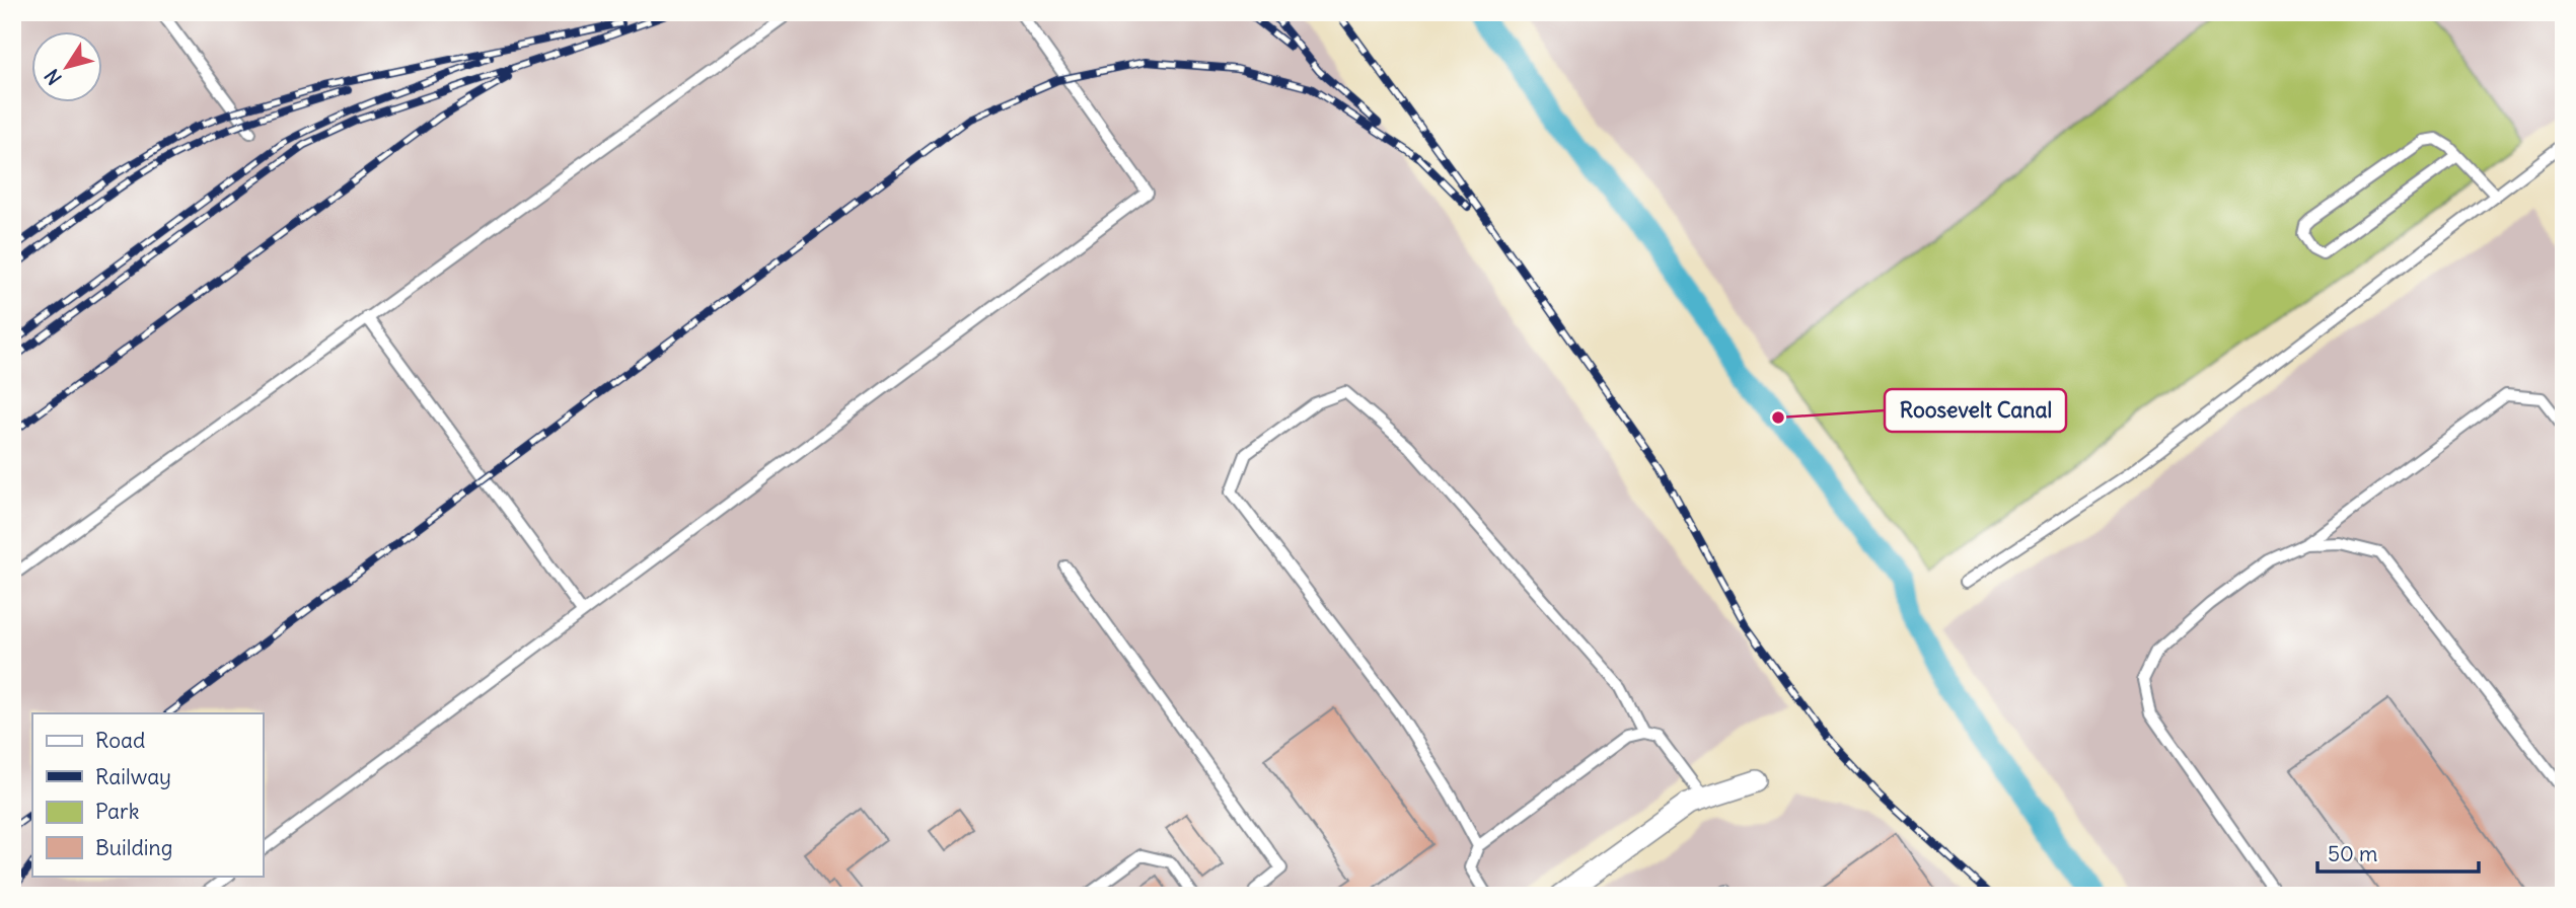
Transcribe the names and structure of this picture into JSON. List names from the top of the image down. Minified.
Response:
{"places":["Roosevelt Canal"],"legend":["Road","Railway","Park","Building"],"scale_bar":"50 m","north":"bottom left"}
